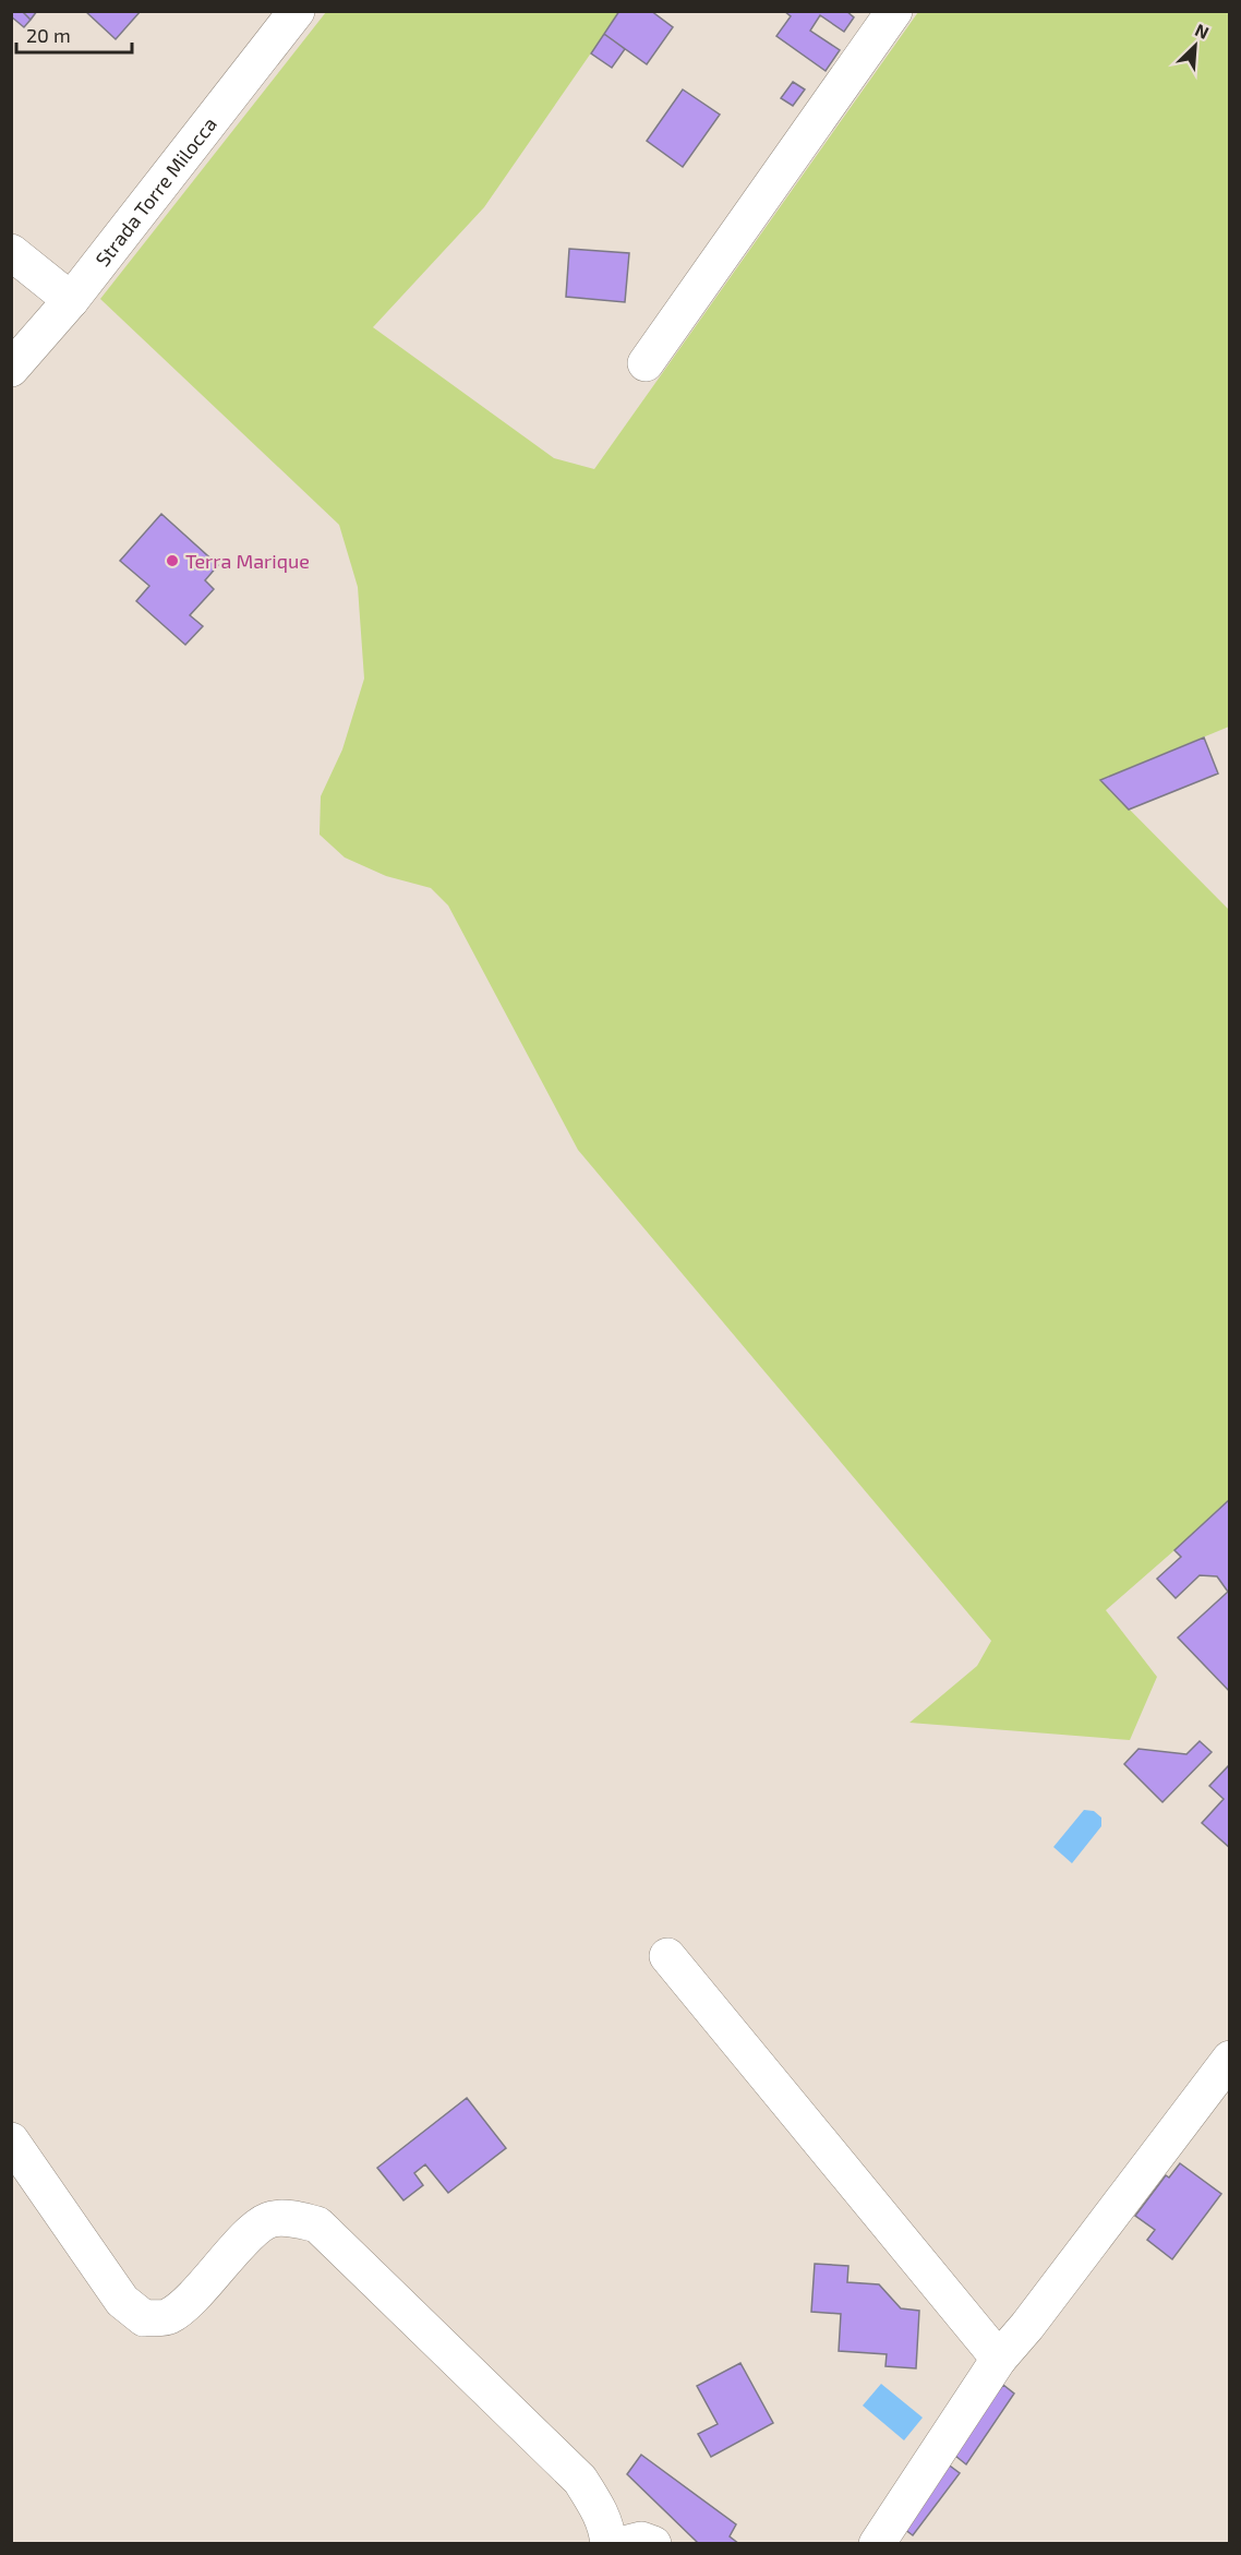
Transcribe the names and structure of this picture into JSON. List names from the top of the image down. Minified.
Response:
{"streets":{"street":["Strada Torre Milocca"]},"places":["Terra Marique"],"scale_bar":"20 m","north":"top right"}
